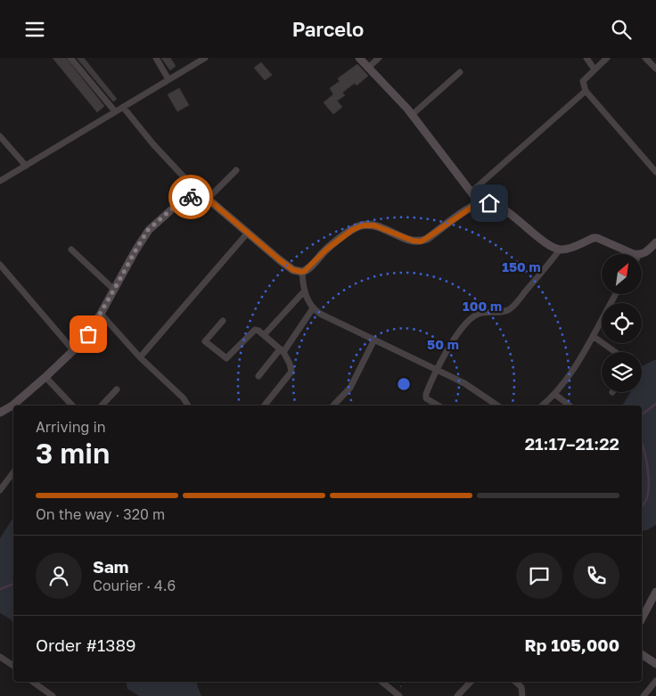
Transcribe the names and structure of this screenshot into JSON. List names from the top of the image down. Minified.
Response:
{"north":"top right","page":{"header":"Parcelo","heading":["3 min","Arriving in","21:17–21:22"],"panel":["Sam","Courier · 4.6","Order #1389","Rp 105,000"],"bar":"On the way · 320 m"},"rings":["150 m","100 m","50 m"]}
